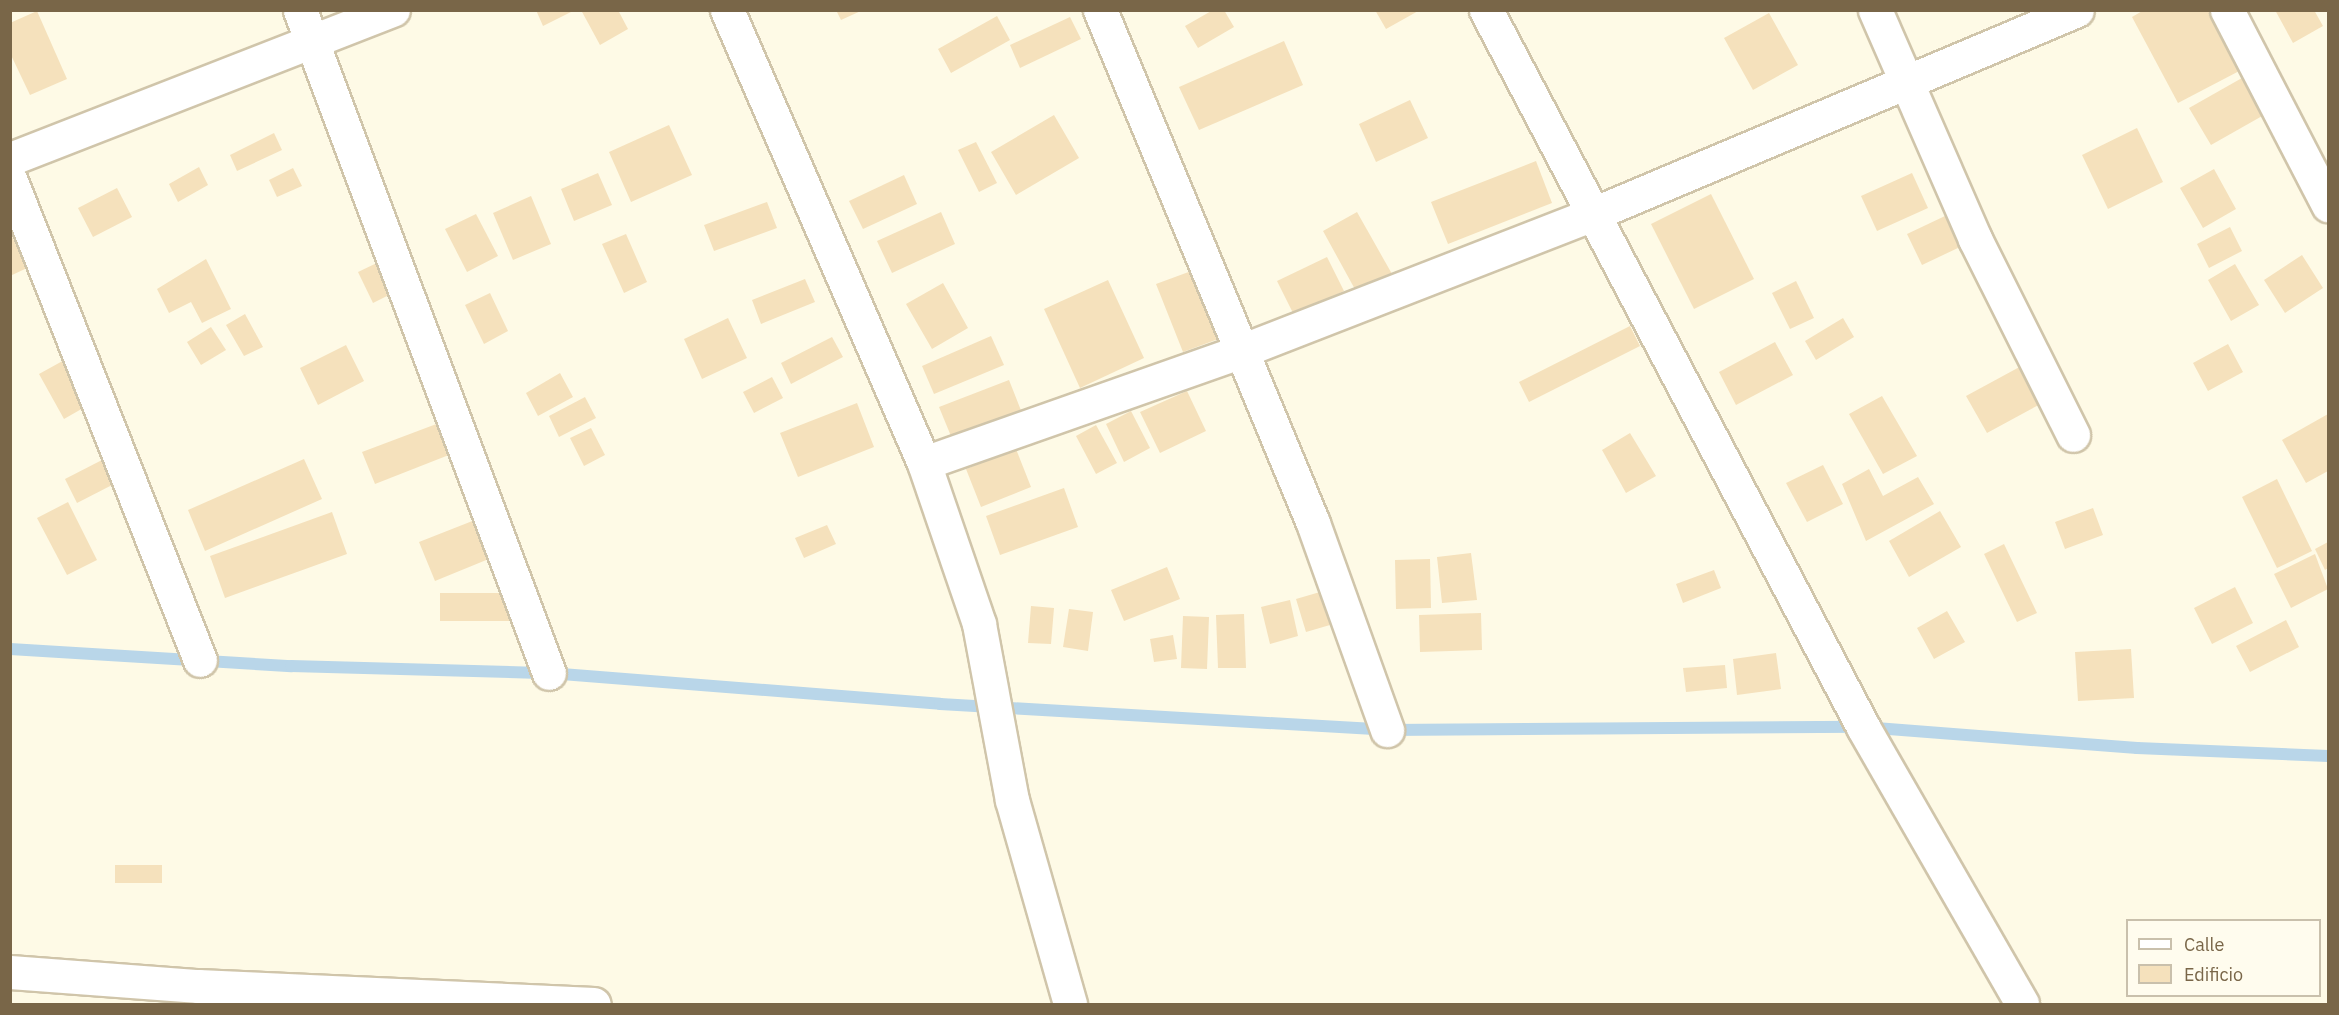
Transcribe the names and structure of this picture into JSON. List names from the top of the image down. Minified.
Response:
{"legend":["Calle","Edificio"]}
